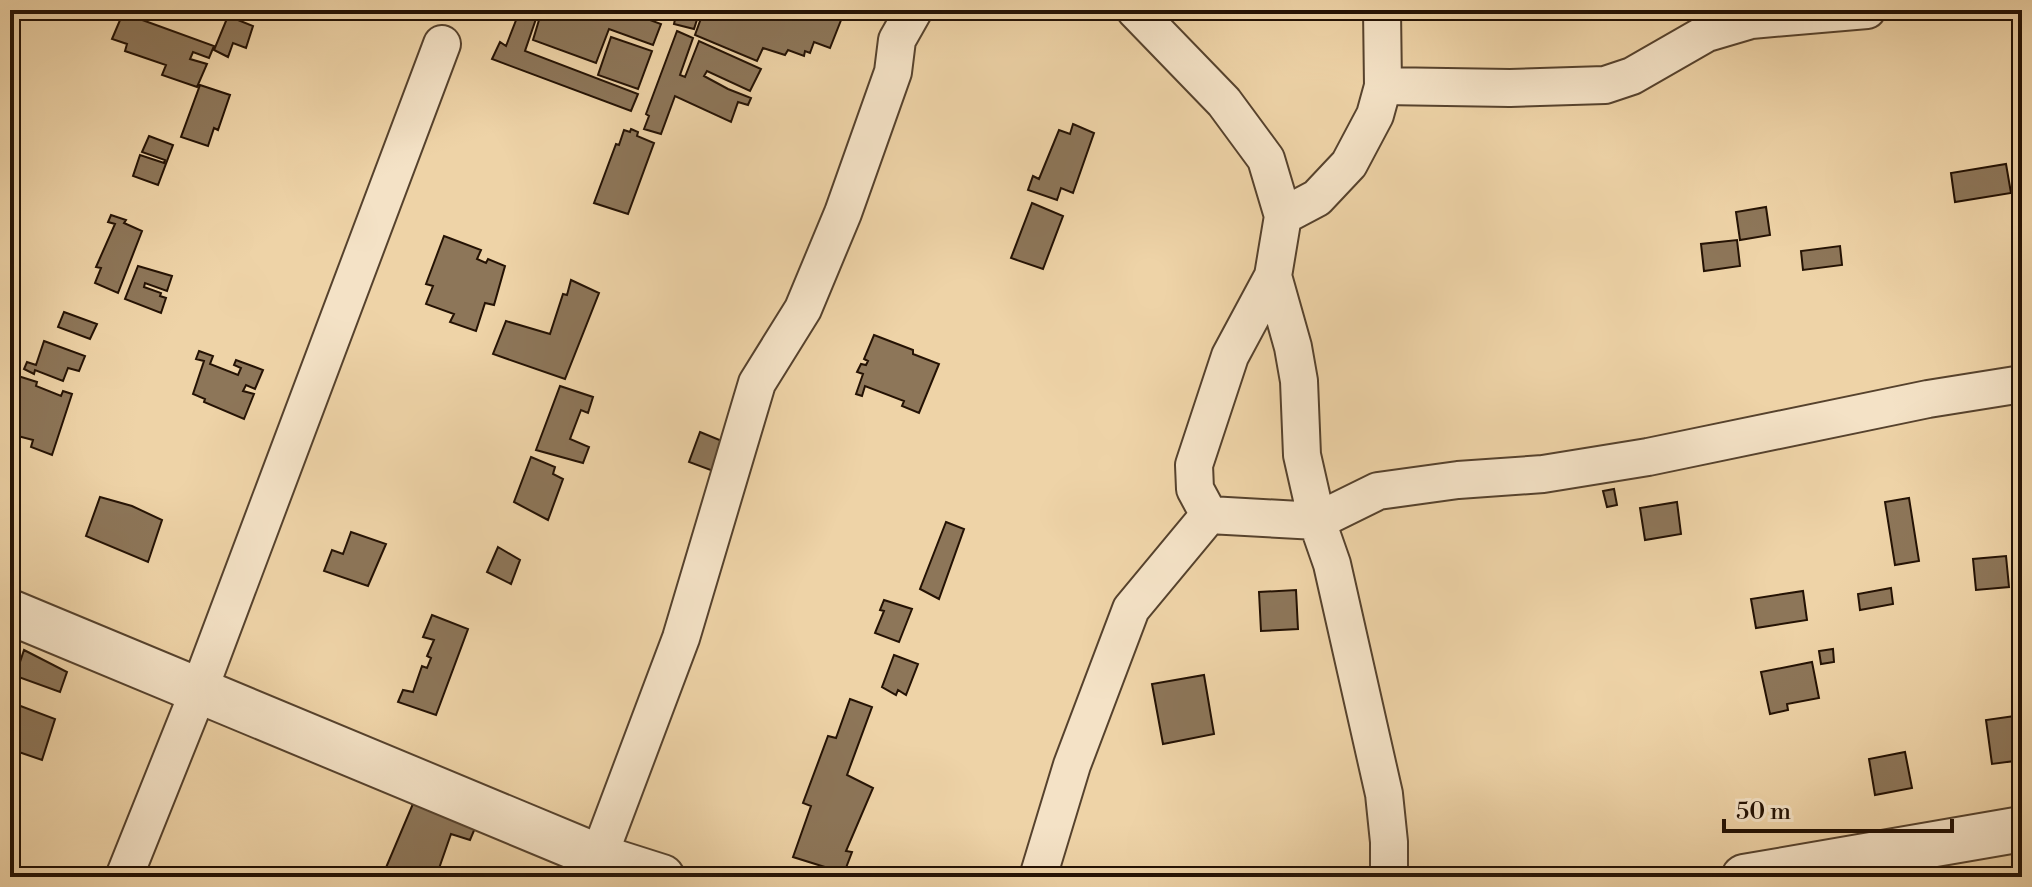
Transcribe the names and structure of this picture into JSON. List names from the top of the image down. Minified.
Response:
{"scale_bar":"50 m"}
